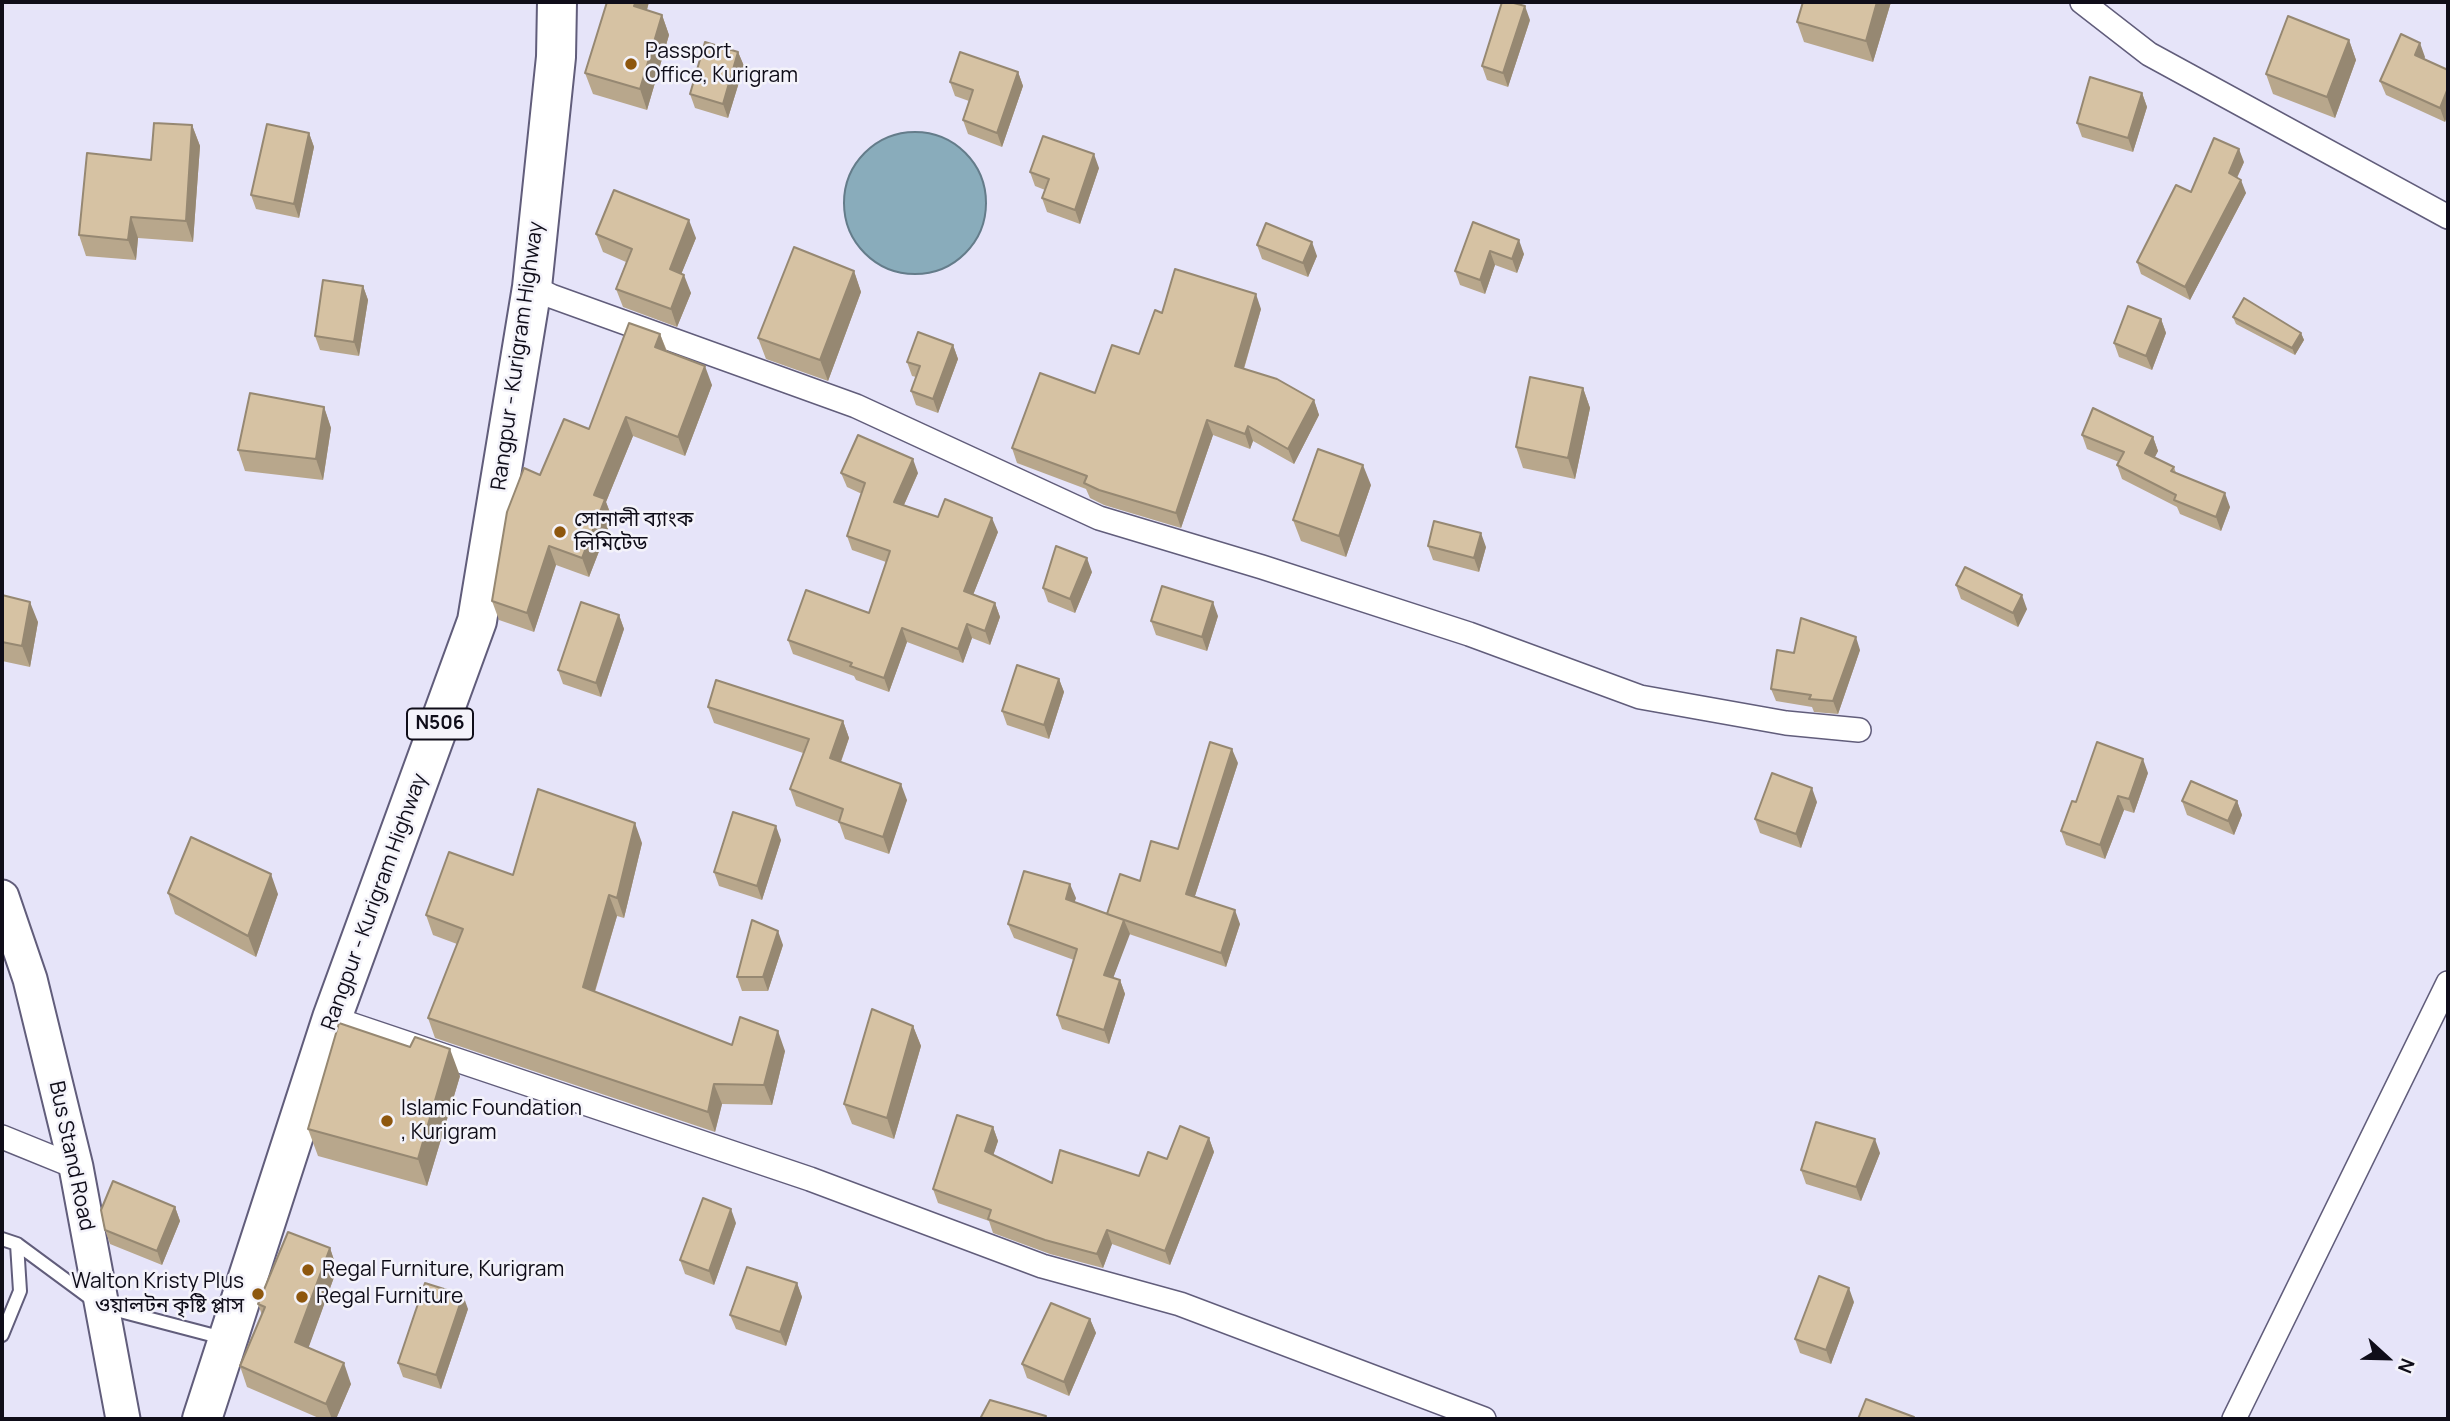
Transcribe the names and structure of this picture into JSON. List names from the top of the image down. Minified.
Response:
{"streets":{"highway":["Rangpur - Kurigram Highway","N506"],"street":["Bus Stand Road"]},"places":["Passport Office, Kurigram","সোনালী ব্যাংক লিমিটেড","Islamic Foundation , Kurigram","Regal Furniture, Kurigram","Walton Kristy Plus ওয়ালটন কৃষ্টি প্লাস","Regal Furniture"],"north":"right"}
